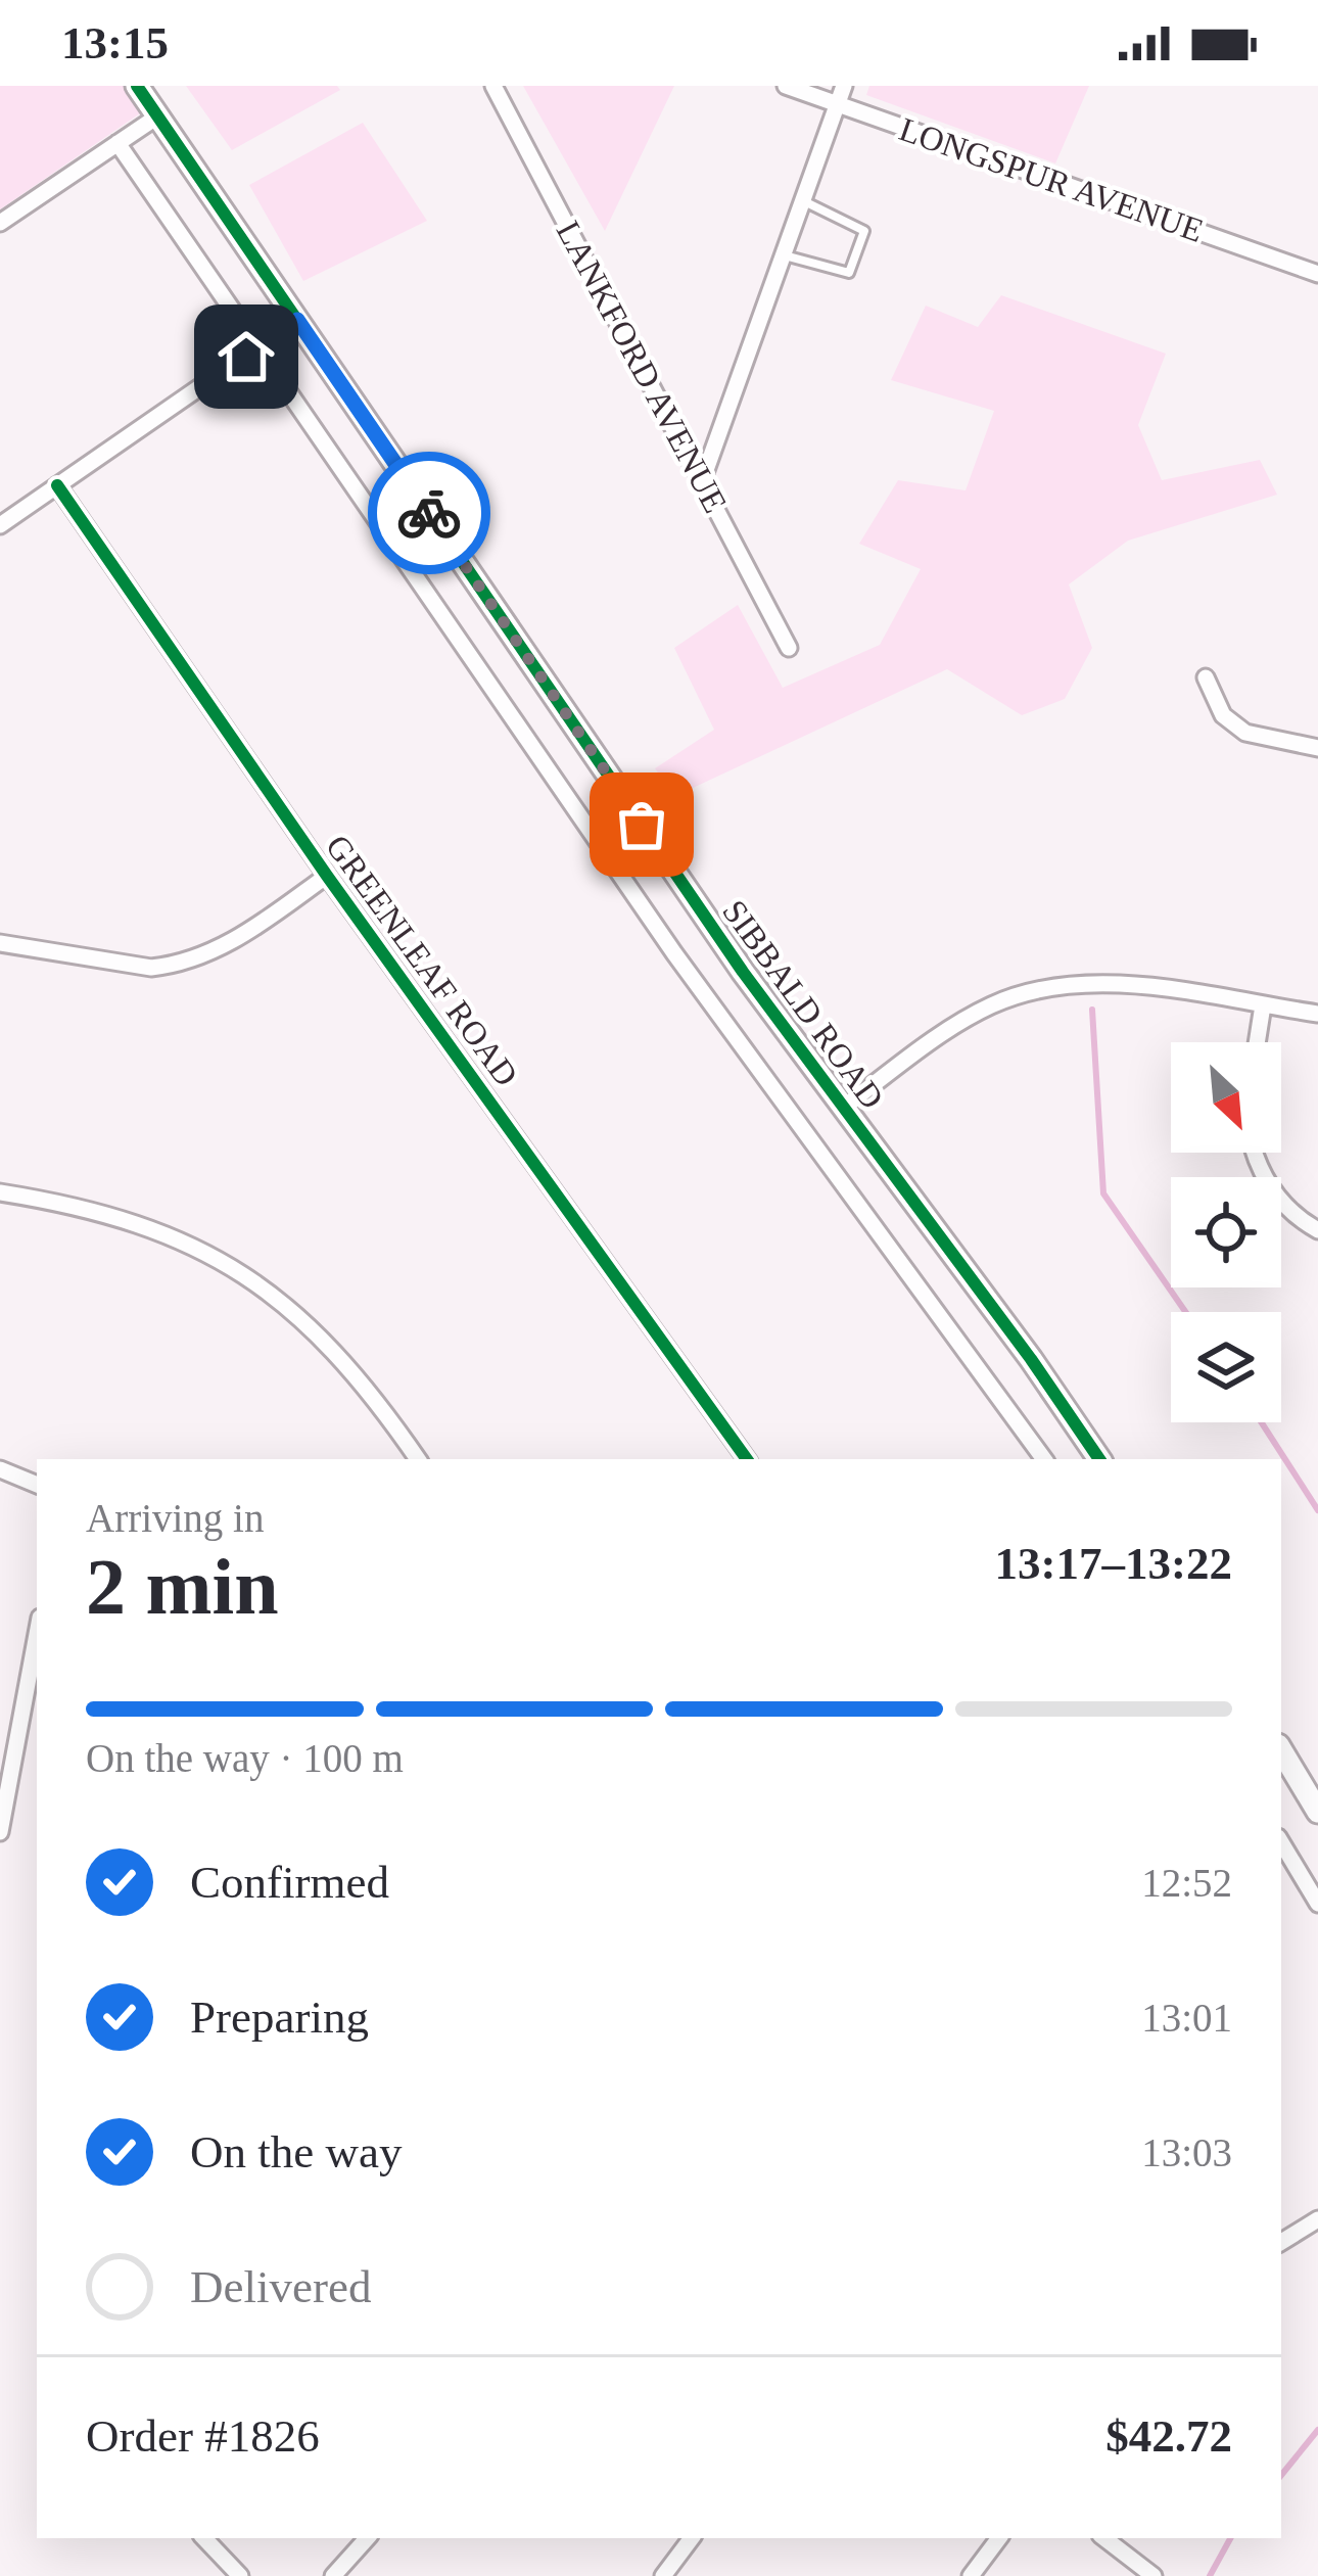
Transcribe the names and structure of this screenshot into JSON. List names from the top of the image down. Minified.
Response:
{"streets":{"street":["LONGSPUR AVENUE","LANKFORD AVENUE","GREENLEAF ROAD","SIBBALD ROAD"]},"north":"bottom right","page":{"status":"13:15","heading":["2 min","Arriving in","13:17–13:22"],"panel":["Order #1826","$42.72"],"bar":"On the way · 100 m","list":[["Confirmed","12:52"],["Preparing","13:01"],["On the way","13:03"],"Delivered"]}}
